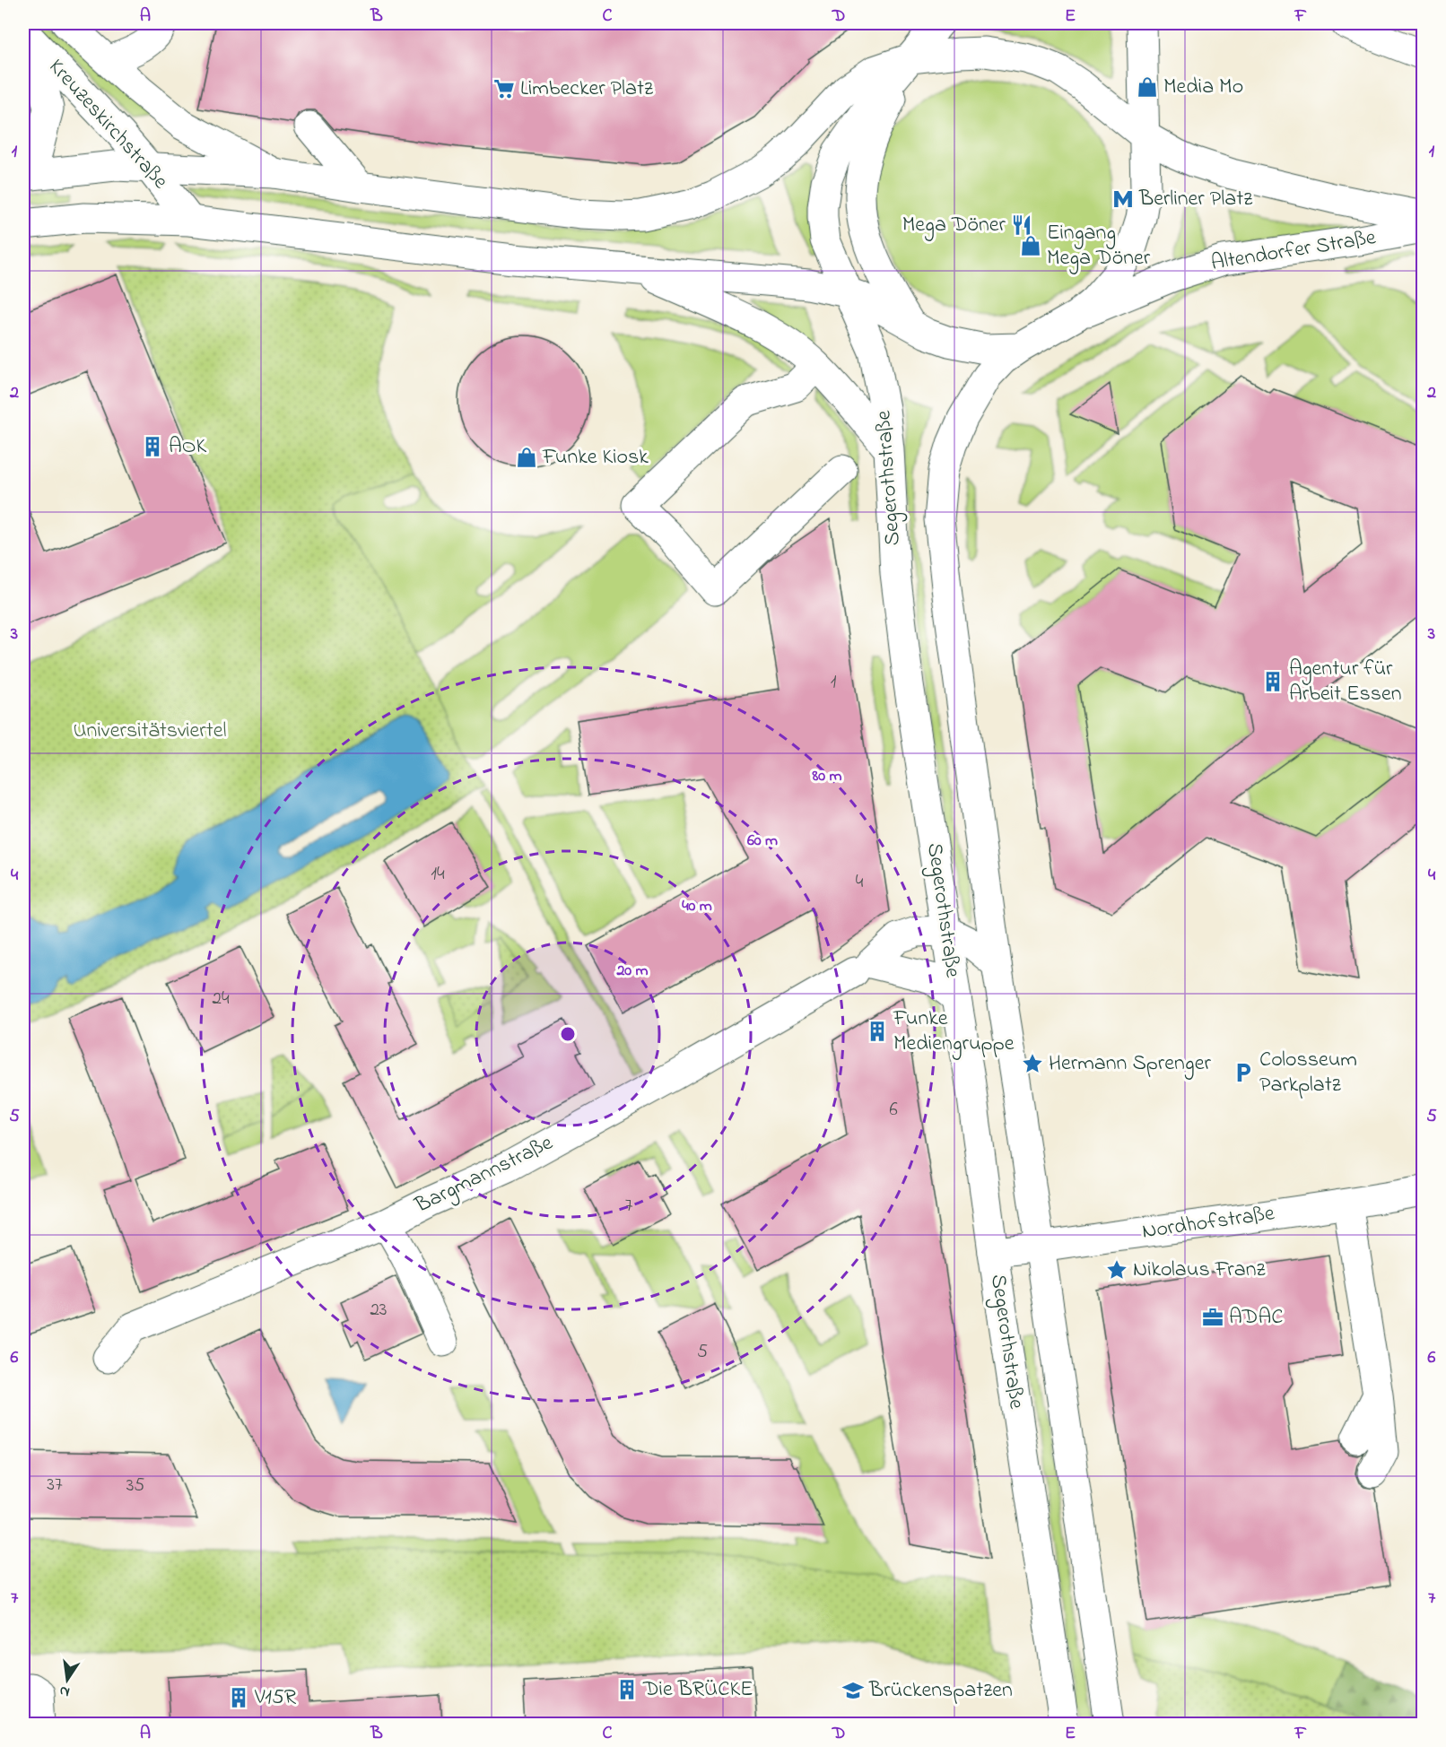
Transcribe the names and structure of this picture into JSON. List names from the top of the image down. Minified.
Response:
{"streets":{"main road":["Kreuzeskirchstraße","Altendorfer Straße","Segerothstraße","Bargmannstraße","Nordhofstraße"]},"crossings":[["Kreuzeskirchstraße","Altendorfer Straße"],["Altendorfer Straße","Segerothstraße"],["Segerothstraße","Nordhofstraße"]],"parks":["Universitätsviertel"],"places":{"shop":["Media Mo","Eingang Mega Döner","Funke Kiosk"],"supermarket":["Limbecker Platz"],"metro station":["Berliner Platz"],"restaurant":["Mega Döner"],"building":["AOK","Agentur für Arbeit Essen","Funke Mediengruppe","Die BRÜCKE","V15R"],"place":["Hermann Sprenger","Nikolaus Franz"],"parking":["Colosseum Parkplatz"],"office":["ADAC"],"school or university":["Brückenspatzen"]},"house_numbers":["1","14","4","24","6","7","23","5","37","35"],"north":"bottom","grid":{"columns":["A","B","C","D","E","F"],"rows":["1","2","3","4","5","6","7"]},"rings":["80 m","60 m","40 m","20 m"]}
